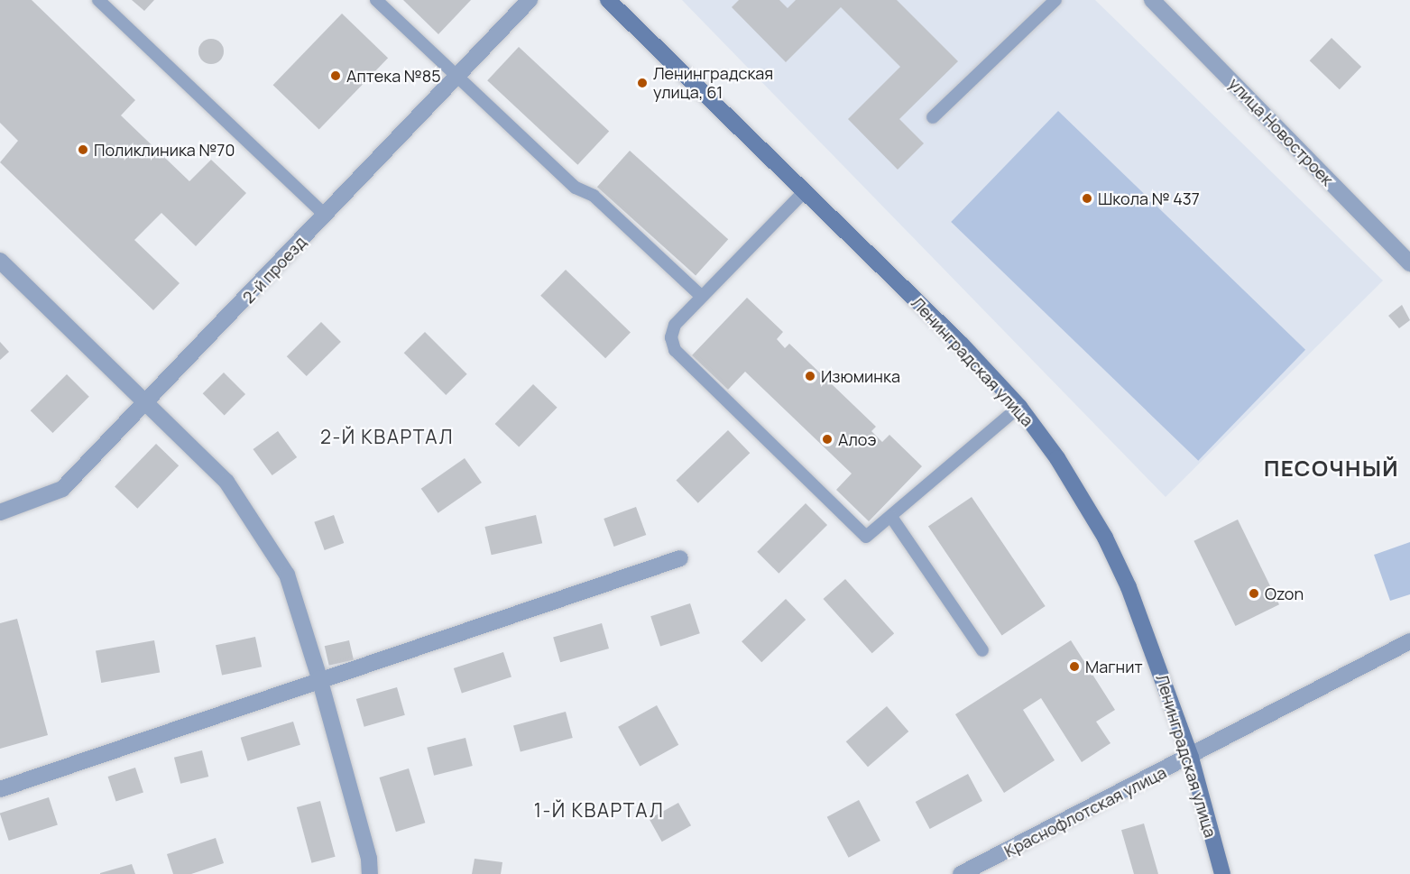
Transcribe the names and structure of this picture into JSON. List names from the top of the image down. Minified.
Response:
{"streets":{"main road":["Ленинградская улица"],"street":["улица Новостроек","2-й проезд","Краснофлотская улица"]},"crossings":[["Ленинградская улица","Краснофлотская улица"]],"districts":["2-Й КВАРТАЛ","ПЕСОЧНЫЙ","1-Й КВАРТАЛ"],"places":["Аптека №85","Ленинградская улица, 61","Поликлиника №70","Школа № 437","Изюминка","Алоэ","Ozon","Магнит"]}
